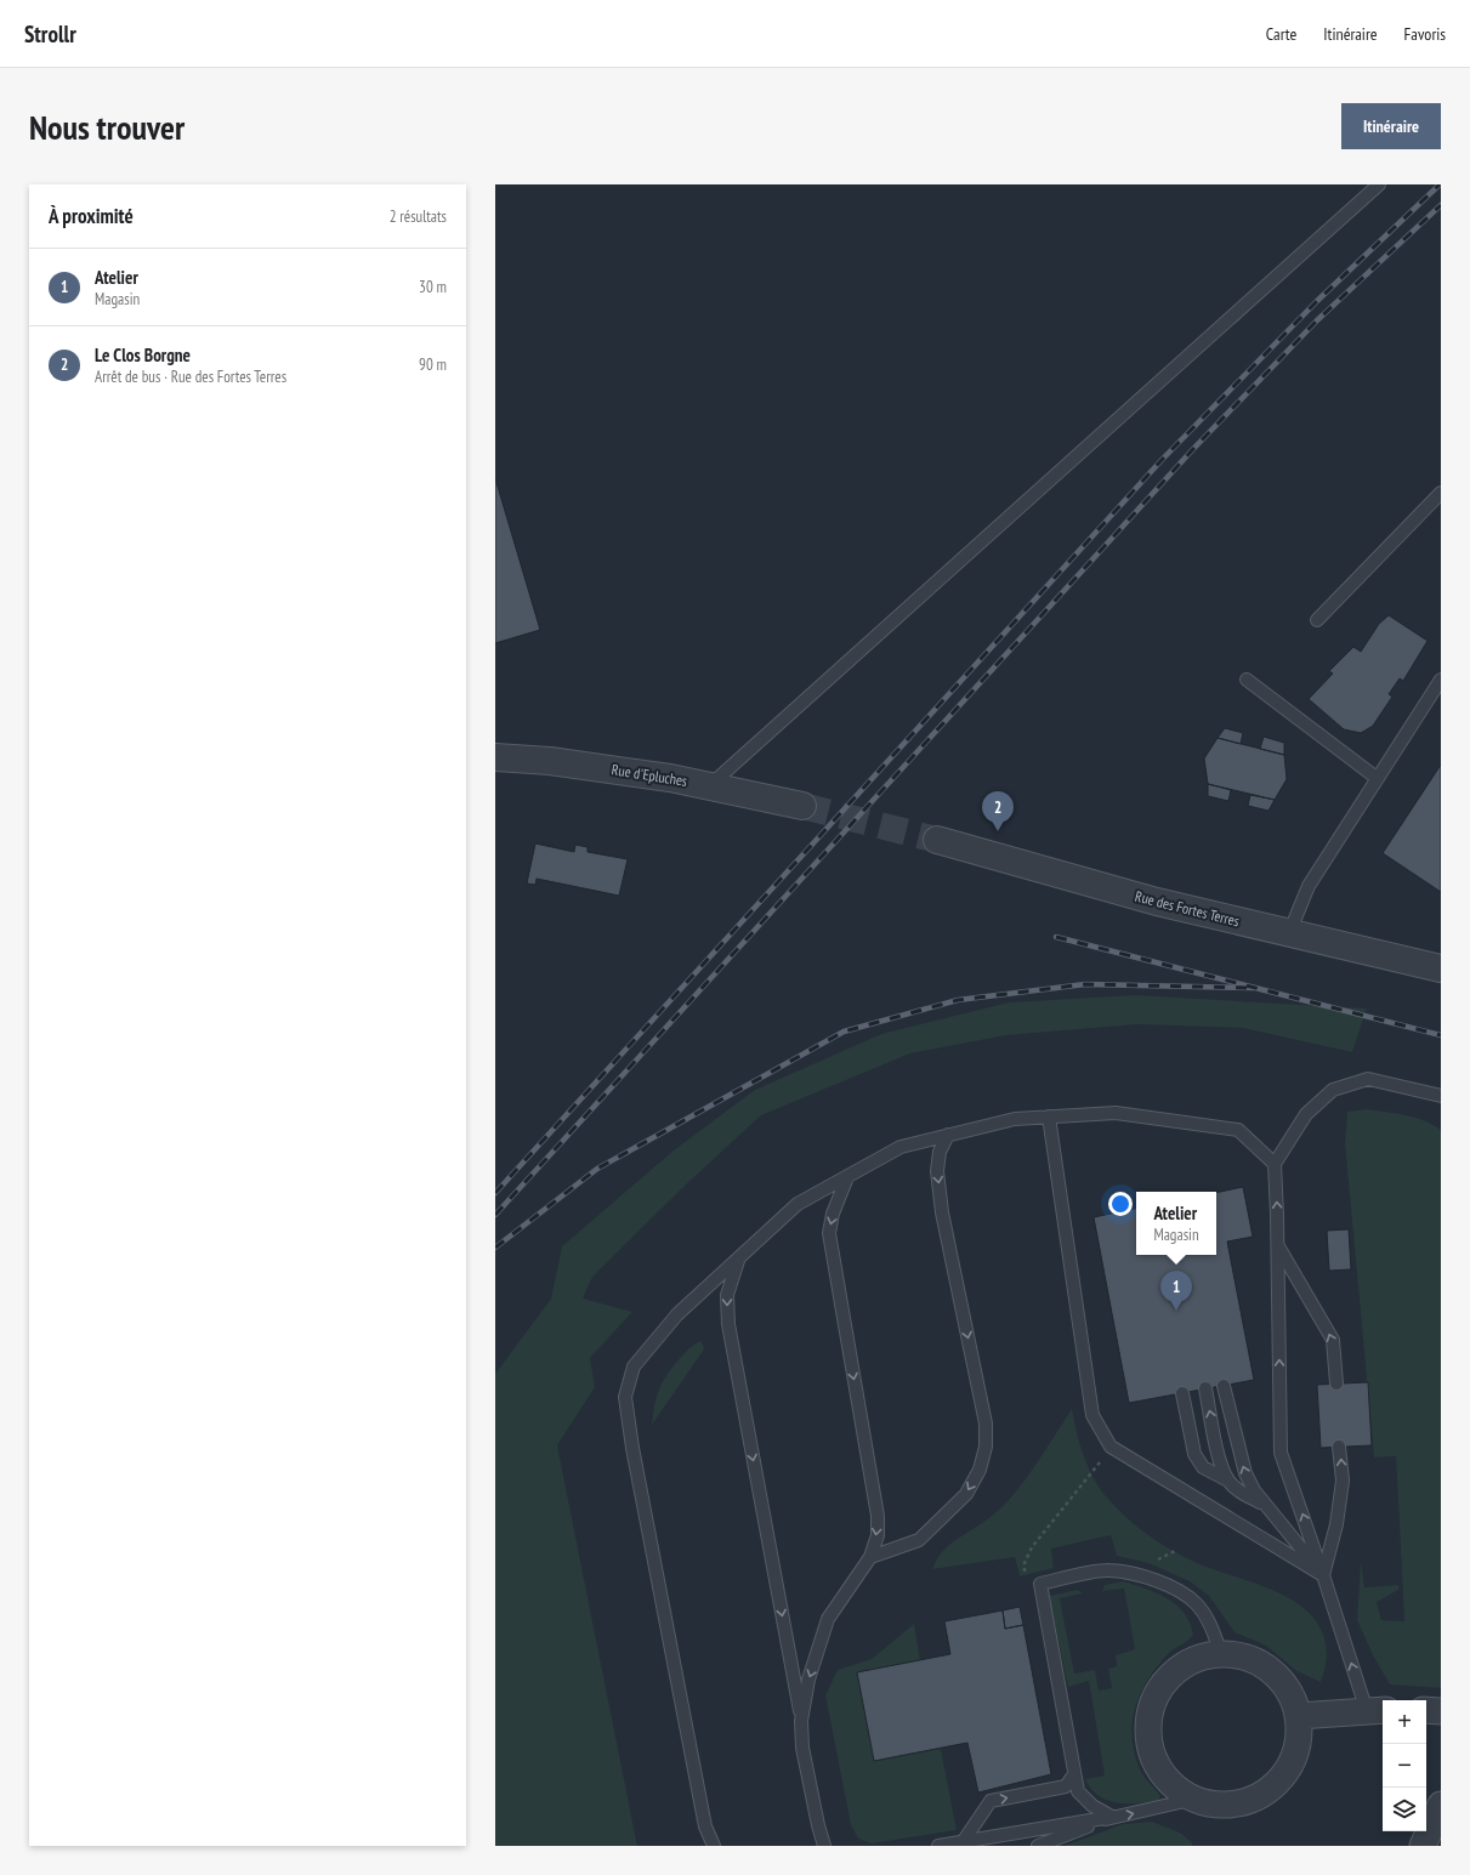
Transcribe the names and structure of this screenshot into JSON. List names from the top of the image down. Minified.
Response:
{"streets":{"street":["Rue d'Epluches","Rue des Fortes Terres"]},"page":{"header":"Strollr","nav":["Carte","Itinéraire","Favoris"],"buttons":"Itinéraire","title":"Nous trouver","heading":["À proximité","2 résultats"],"list":[{"mark":"1","name":"Atelier","note":"Magasin","value":"30 m"},{"mark":"2","name":"Le Clos Borgne","note":"Arrêt de bus · Rue des Fortes Terres","value":"90 m"}],"pins":["2","1"],"popup":["Atelier","Magasin"],"map_buttons":["+","−"]}}
